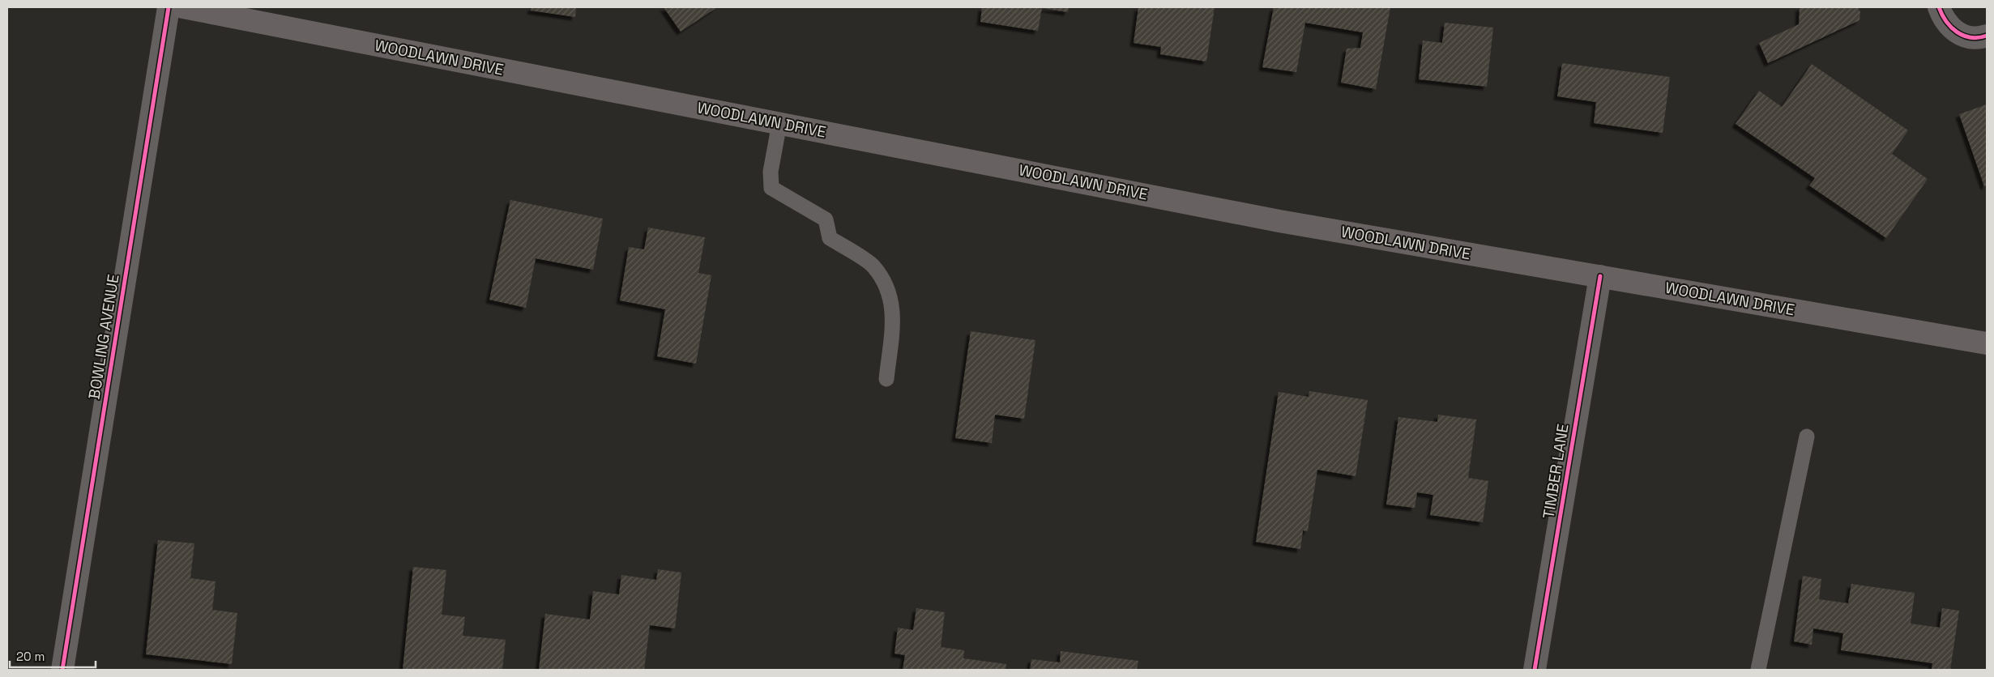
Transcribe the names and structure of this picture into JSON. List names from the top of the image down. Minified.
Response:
{"streets":{"main road":["WOODLAWN DRIVE"],"street":["BOWLING AVENUE","TIMBER LANE"]},"crossings":[["WOODLAWN DRIVE","TIMBER LANE"]],"scale_bar":"20 m"}
